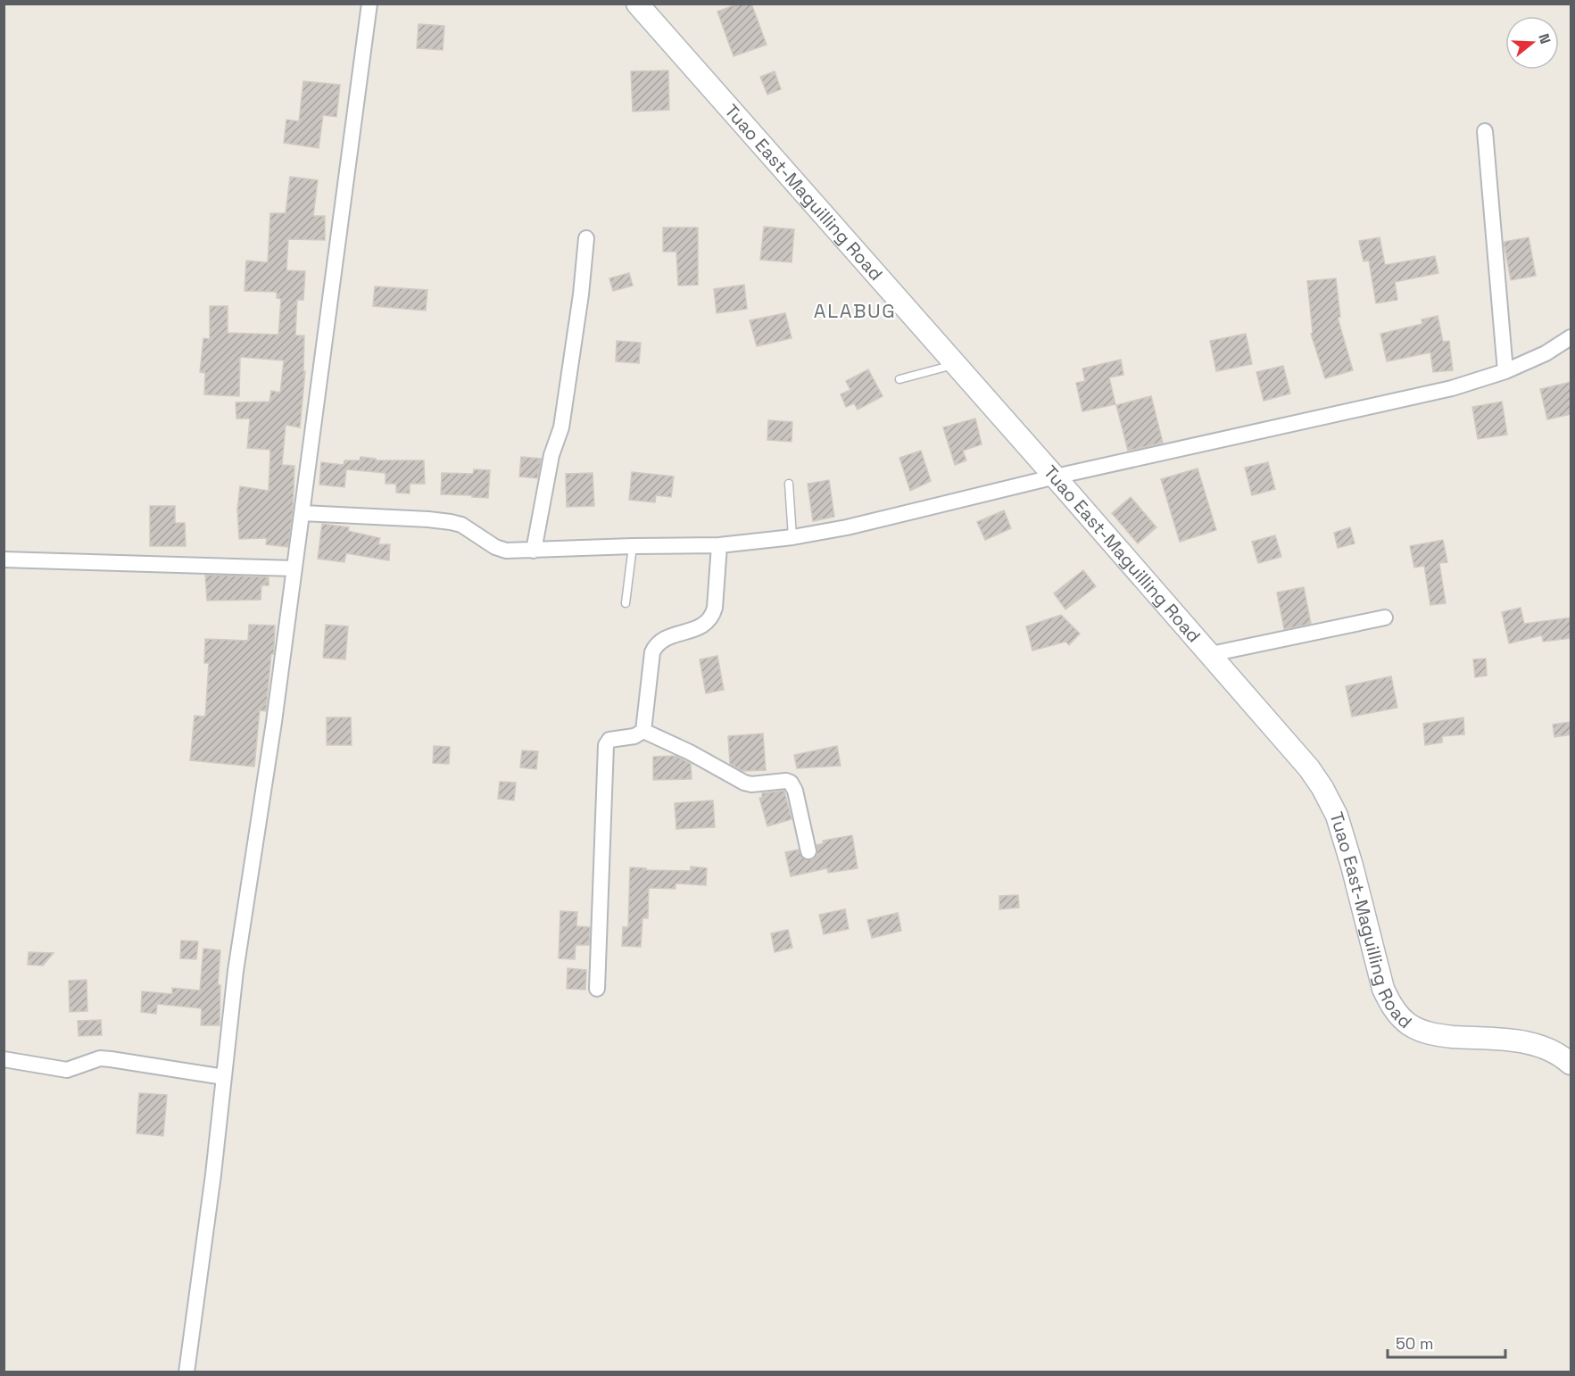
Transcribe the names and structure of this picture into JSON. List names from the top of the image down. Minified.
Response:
{"streets":{"main road":["Tuao East-Maguilling Road"]},"districts":["ALABUG"],"scale_bar":"50 m","north":"right"}
